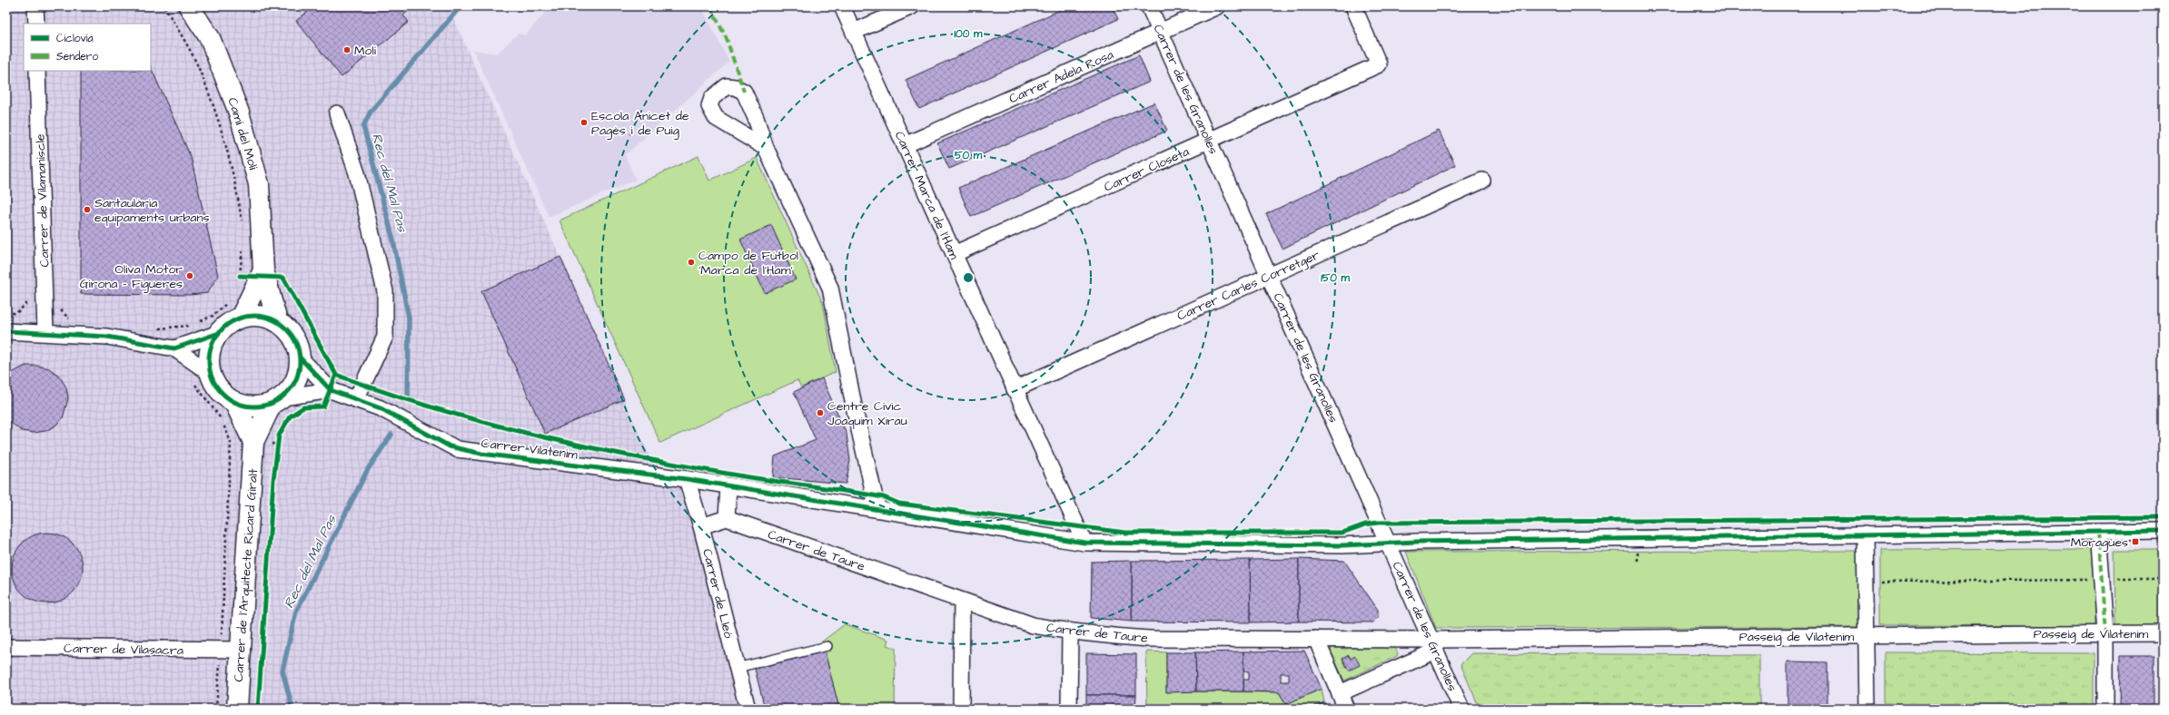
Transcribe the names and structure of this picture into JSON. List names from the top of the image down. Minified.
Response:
{"streets":{"main road":["Camí del Molí","Carrer de l'Arquitecte Ricard Giralt"],"street":["Carrer Adela Rosa","Carrer de les Granolles","Carrer Closeta","Carrer Marca de l'Ham","Carrer de Vilamaniscle","Carrer Carles Corretger","Carrer Vilatenim","Carrer de Taure","Carrer de Lleó","Passeig de Vilatenim","Carrer de Vilasacra"]},"crossings":[["Carrer Adela Rosa","Carrer de les Granolles"],["Carrer Adela Rosa","Carrer Marca de l'Ham"],["Carrer de les Granolles","Carrer Closeta"],["Carrer de les Granolles","Carrer Carles Corretger"],["Carrer de les Granolles","Carrer Vilatenim"],["Carrer de les Granolles","Carrer de Taure"],["Carrer de les Granolles","Passeig de Vilatenim"],["Camí del Molí","Carrer Vilatenim"],["Camí del Molí","Carrer de l'Arquitecte Ricard Giralt"],["Carrer Closeta","Carrer Marca de l'Ham"],["Carrer Marca de l'Ham","Carrer Carles Corretger"],["Carrer Marca de l'Ham","Carrer Vilatenim"],["Carrer Vilatenim","Carrer de l'Arquitecte Ricard Giralt"],["Carrer Vilatenim","Carrer de Lleó"],["Carrer de Taure","Passeig de Vilatenim"],["Carrer de l'Arquitecte Ricard Giralt","Carrer de Vilasacra"]],"water":["Rec del Mal Pas"],"places":{"other":["Molí","Escola Anicet de Pagès i de Puig","Santaulària equipaments urbans","Campo de Fútbol 'Marca de l'Ham'","Oliva Motor Girona - Figueres","Centre Cívic Joaquim Xirau"],"transit":["Moragues"]},"legend":["Ciclovía","Sendero"],"rings":["100 m","50 m","150 m"]}
